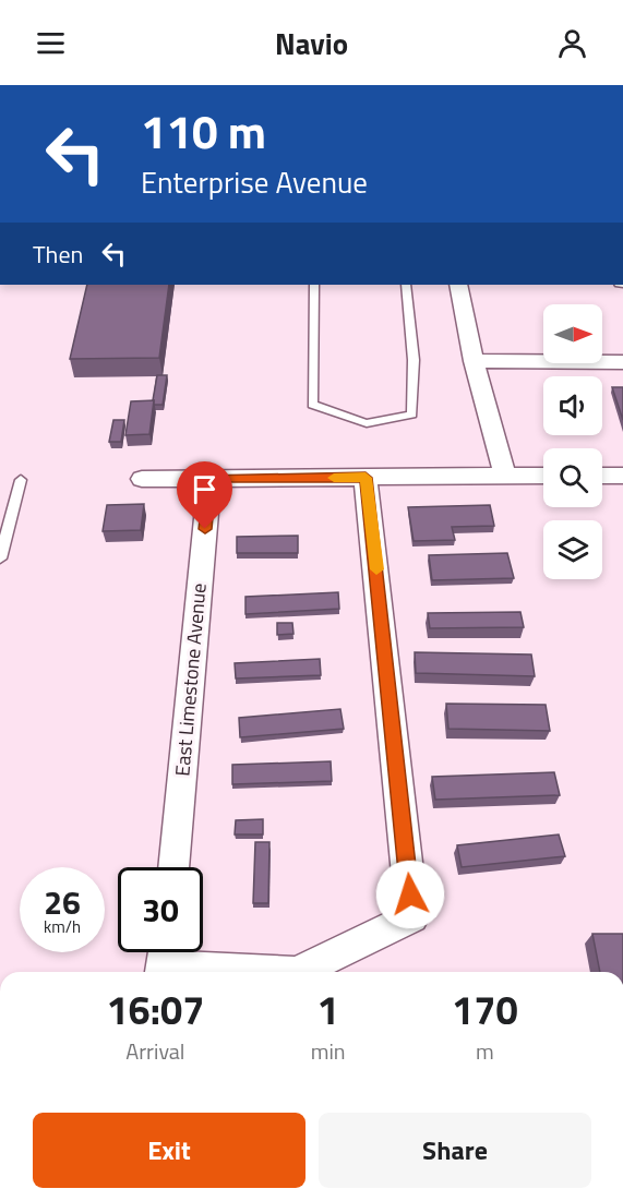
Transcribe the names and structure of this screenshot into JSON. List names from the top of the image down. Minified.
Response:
{"streets":{"street":["East Limestone Avenue"]},"north":"right","page":{"header":"Navio","turn":["110 m","Enterprise Avenue"],"then":"Then","speed":"26 km/h","limit":"30","eta":["16:07","Arrival","1","min","170","m"],"buttons":["Exit","Share"]}}
